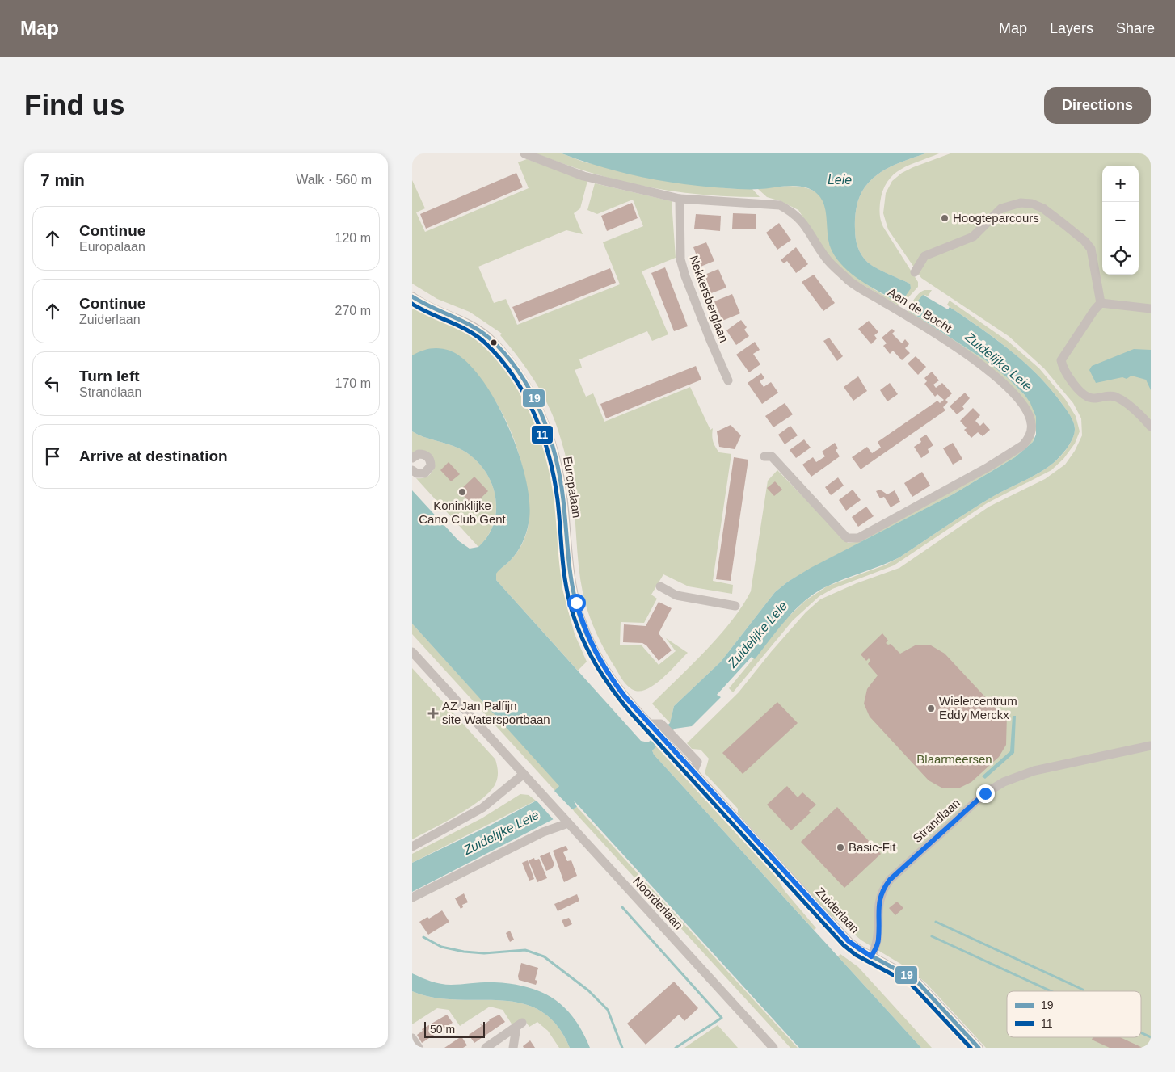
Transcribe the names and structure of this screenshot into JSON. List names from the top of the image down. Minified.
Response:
{"streets":{"street":["Nekkersberglaan","Aan de Bocht","Europalaan","Strandlaan","Noorderlaan","Zuiderlaan"]},"crossings":[["Nekkersberglaan","Aan de Bocht"],["Europalaan","Zuiderlaan"],["Strandlaan","Zuiderlaan"]],"water":["Leie","Zuidelijke Leie"],"parks":["Blaarmeersen"],"places":{"other":["Hoogteparcours","Koninklijke Cano Club Gent","Wielercentrum Eddy Merckx","Basic-Fit"],"health":["AZ Jan Palfijn site Watersportbaan"]},"lines":["transit line 19","transit line 11"],"legend":["19","11"],"scale_bar":"50 m","page":{"header":"Map","nav":["Map","Layers","Share"],"buttons":"Directions","title":"Find us","heading":["7 min","Walk · 560 m"],"map_buttons":["+","−"],"list":[["Continue","Europalaan","120 m"],["Continue","Zuiderlaan","270 m"],["Turn left","Strandlaan","170 m"],"Arrive at destination"],"scale":"50 m"}}
